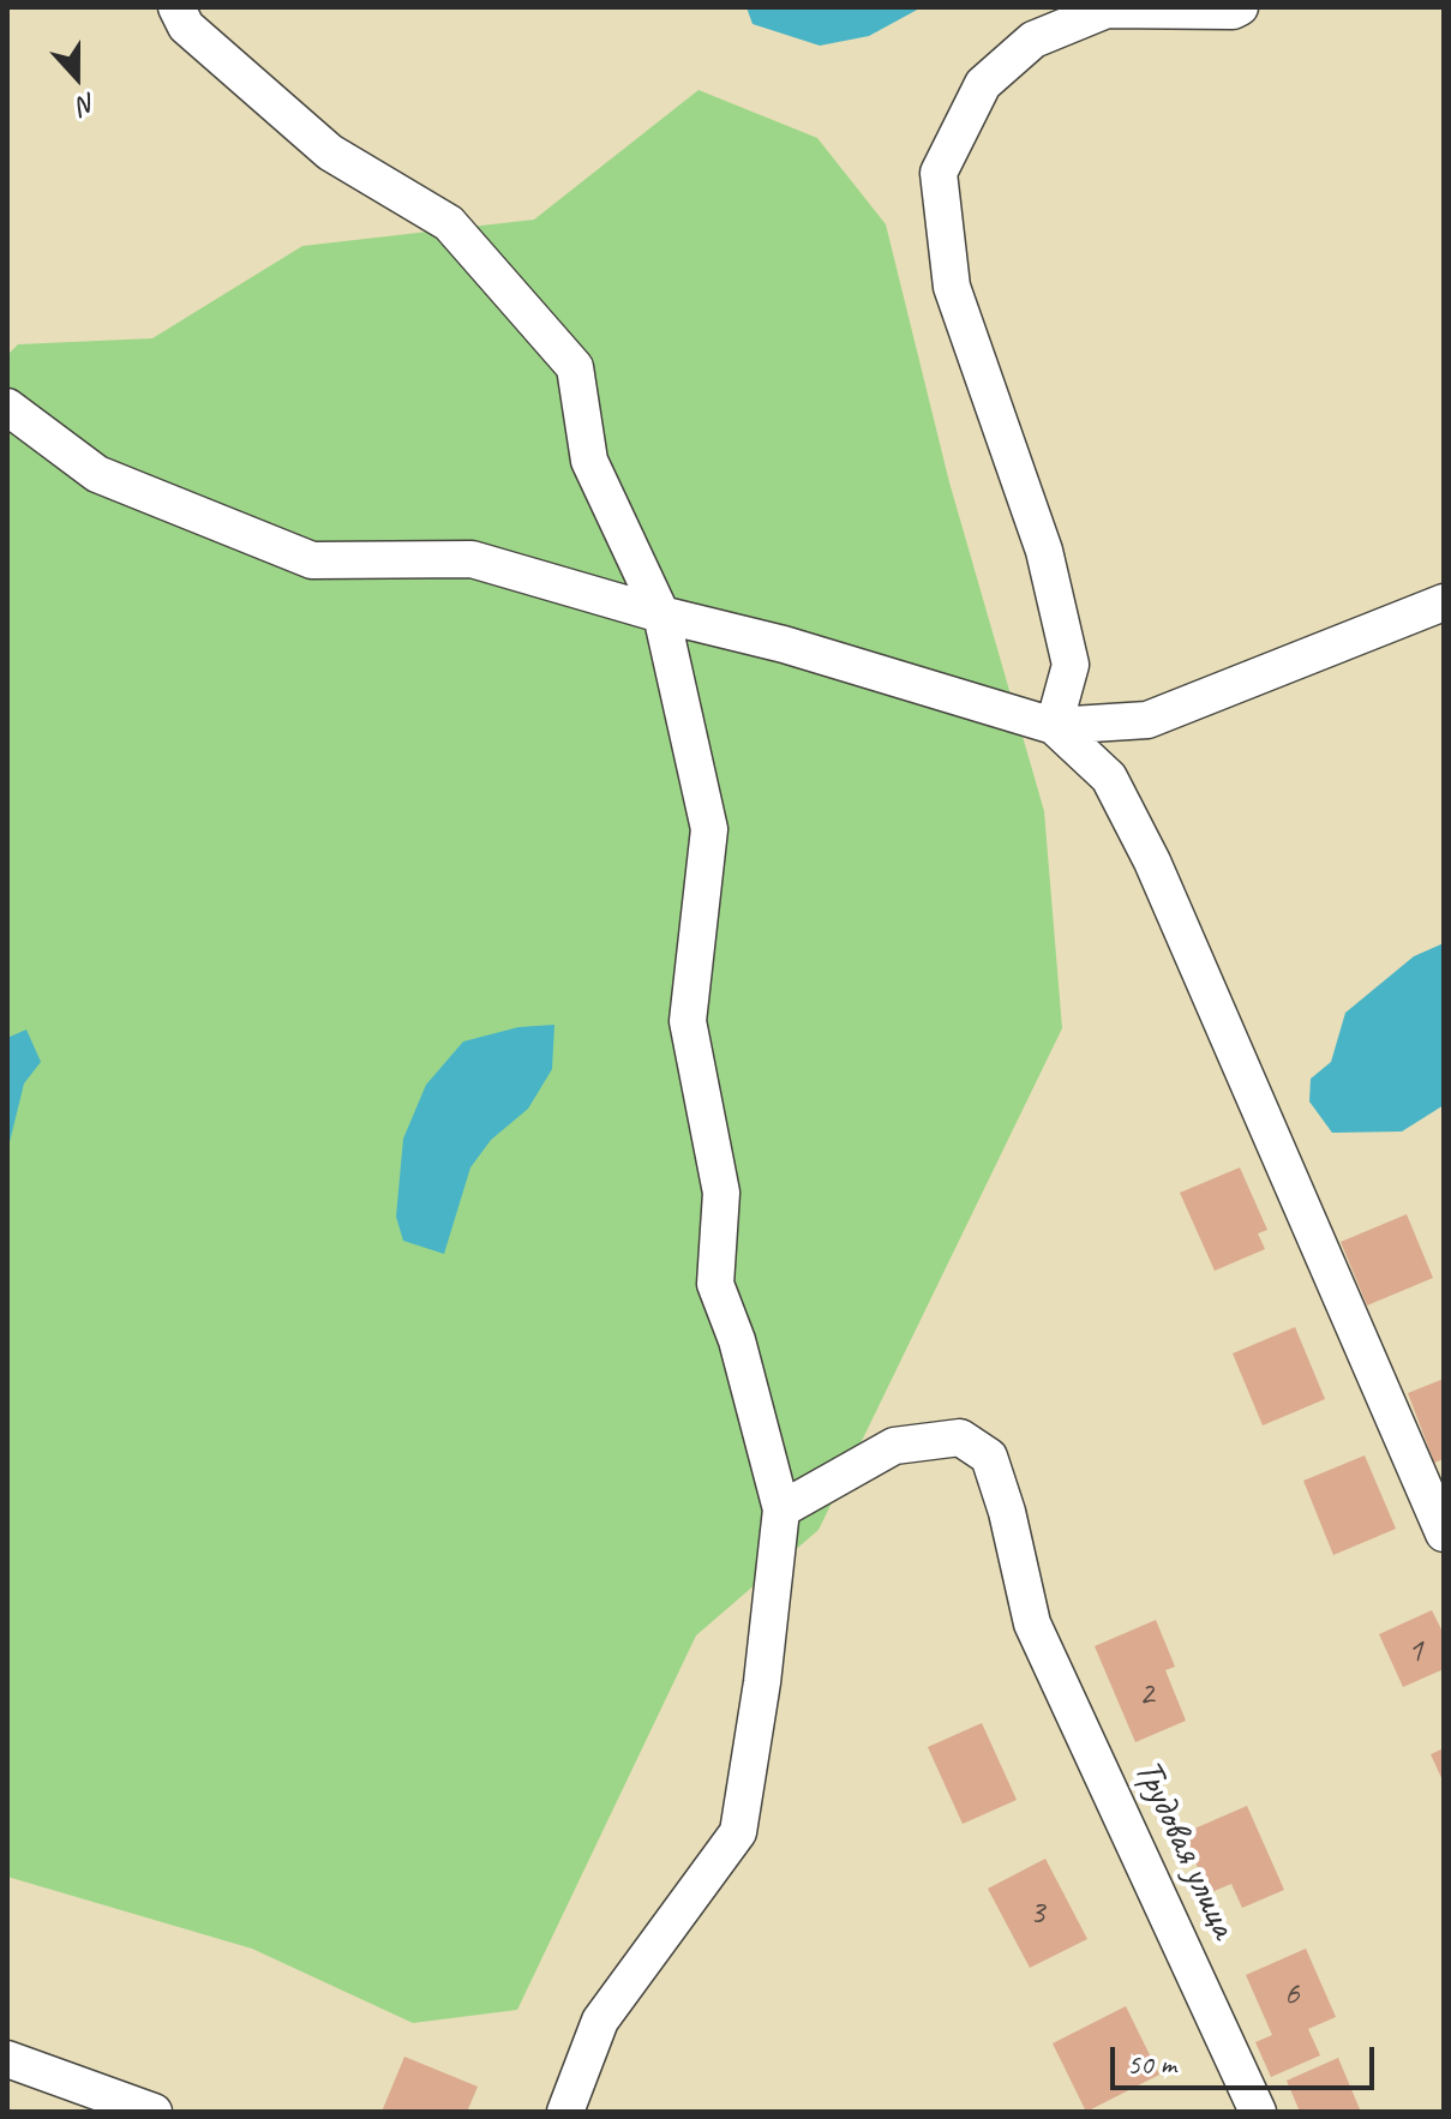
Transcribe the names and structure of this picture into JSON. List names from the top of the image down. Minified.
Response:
{"streets":{"street":["Трудовая улица"]},"house_numbers":["1","2","3","6"],"scale_bar":"50 m","north":"bottom"}
